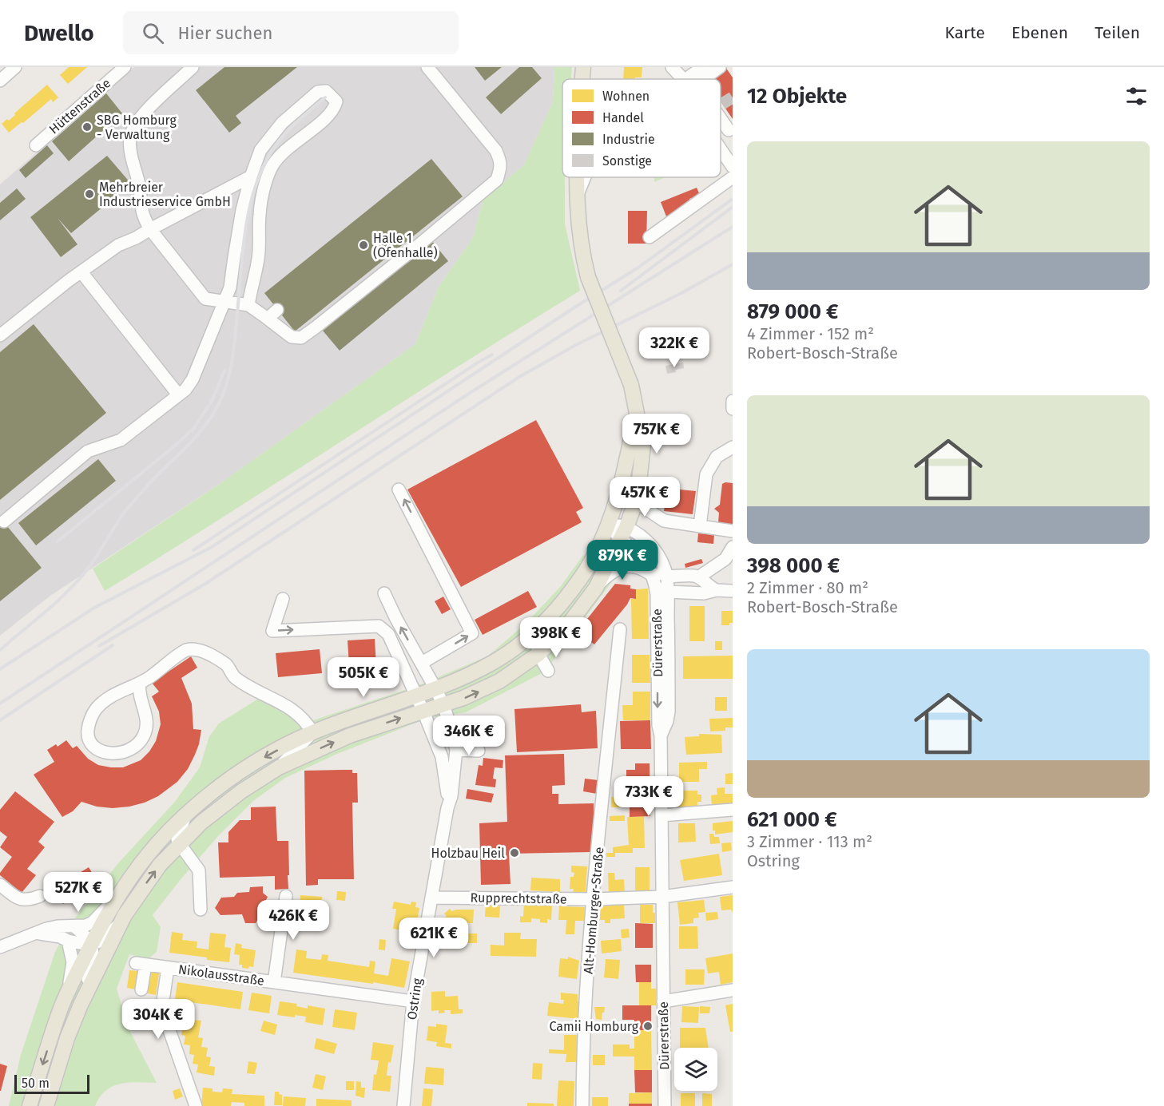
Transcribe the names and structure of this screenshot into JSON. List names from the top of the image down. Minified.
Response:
{"streets":{"street":["Hüttenstraße","Dürerstraße","Rupprechtstraße","Alt-Homburger-Straße","Nikolausstraße","Ostring"]},"crossings":[["Dürerstraße","Rupprechtstraße"],["Rupprechtstraße","Alt-Homburger-Straße"],["Rupprechtstraße","Ostring"],["Nikolausstraße","Ostring"]],"places":["SBG Homburg - Verwaltung","Mehrbreier Industrieservice GmbH","Halle 1 (Ofenhalle)","Holzbau Heil","Camii Homburg"],"legend":["Wohnen","Handel","Industrie","Sonstige"],"scale_bar":"50 m","page":{"header":"Dwello","search":"Hier suchen","nav":["Karte","Ebenen","Teilen"],"heading":"12 Objekte","list":[{"name":"879 000 €","note":"4 Zimmer · 152 m² · Robert-Bosch-Straße"},{"name":"398 000 €","note":"2 Zimmer · 80 m² · Robert-Bosch-Straße"},{"name":"621 000 €","note":"3 Zimmer · 113 m² · Ostring"}],"price":["322K €","757K €","457K €","879K €","398K €","505K €","346K €","733K €","527K €","426K €","621K €","304K €"],"scale":"50 m"}}
